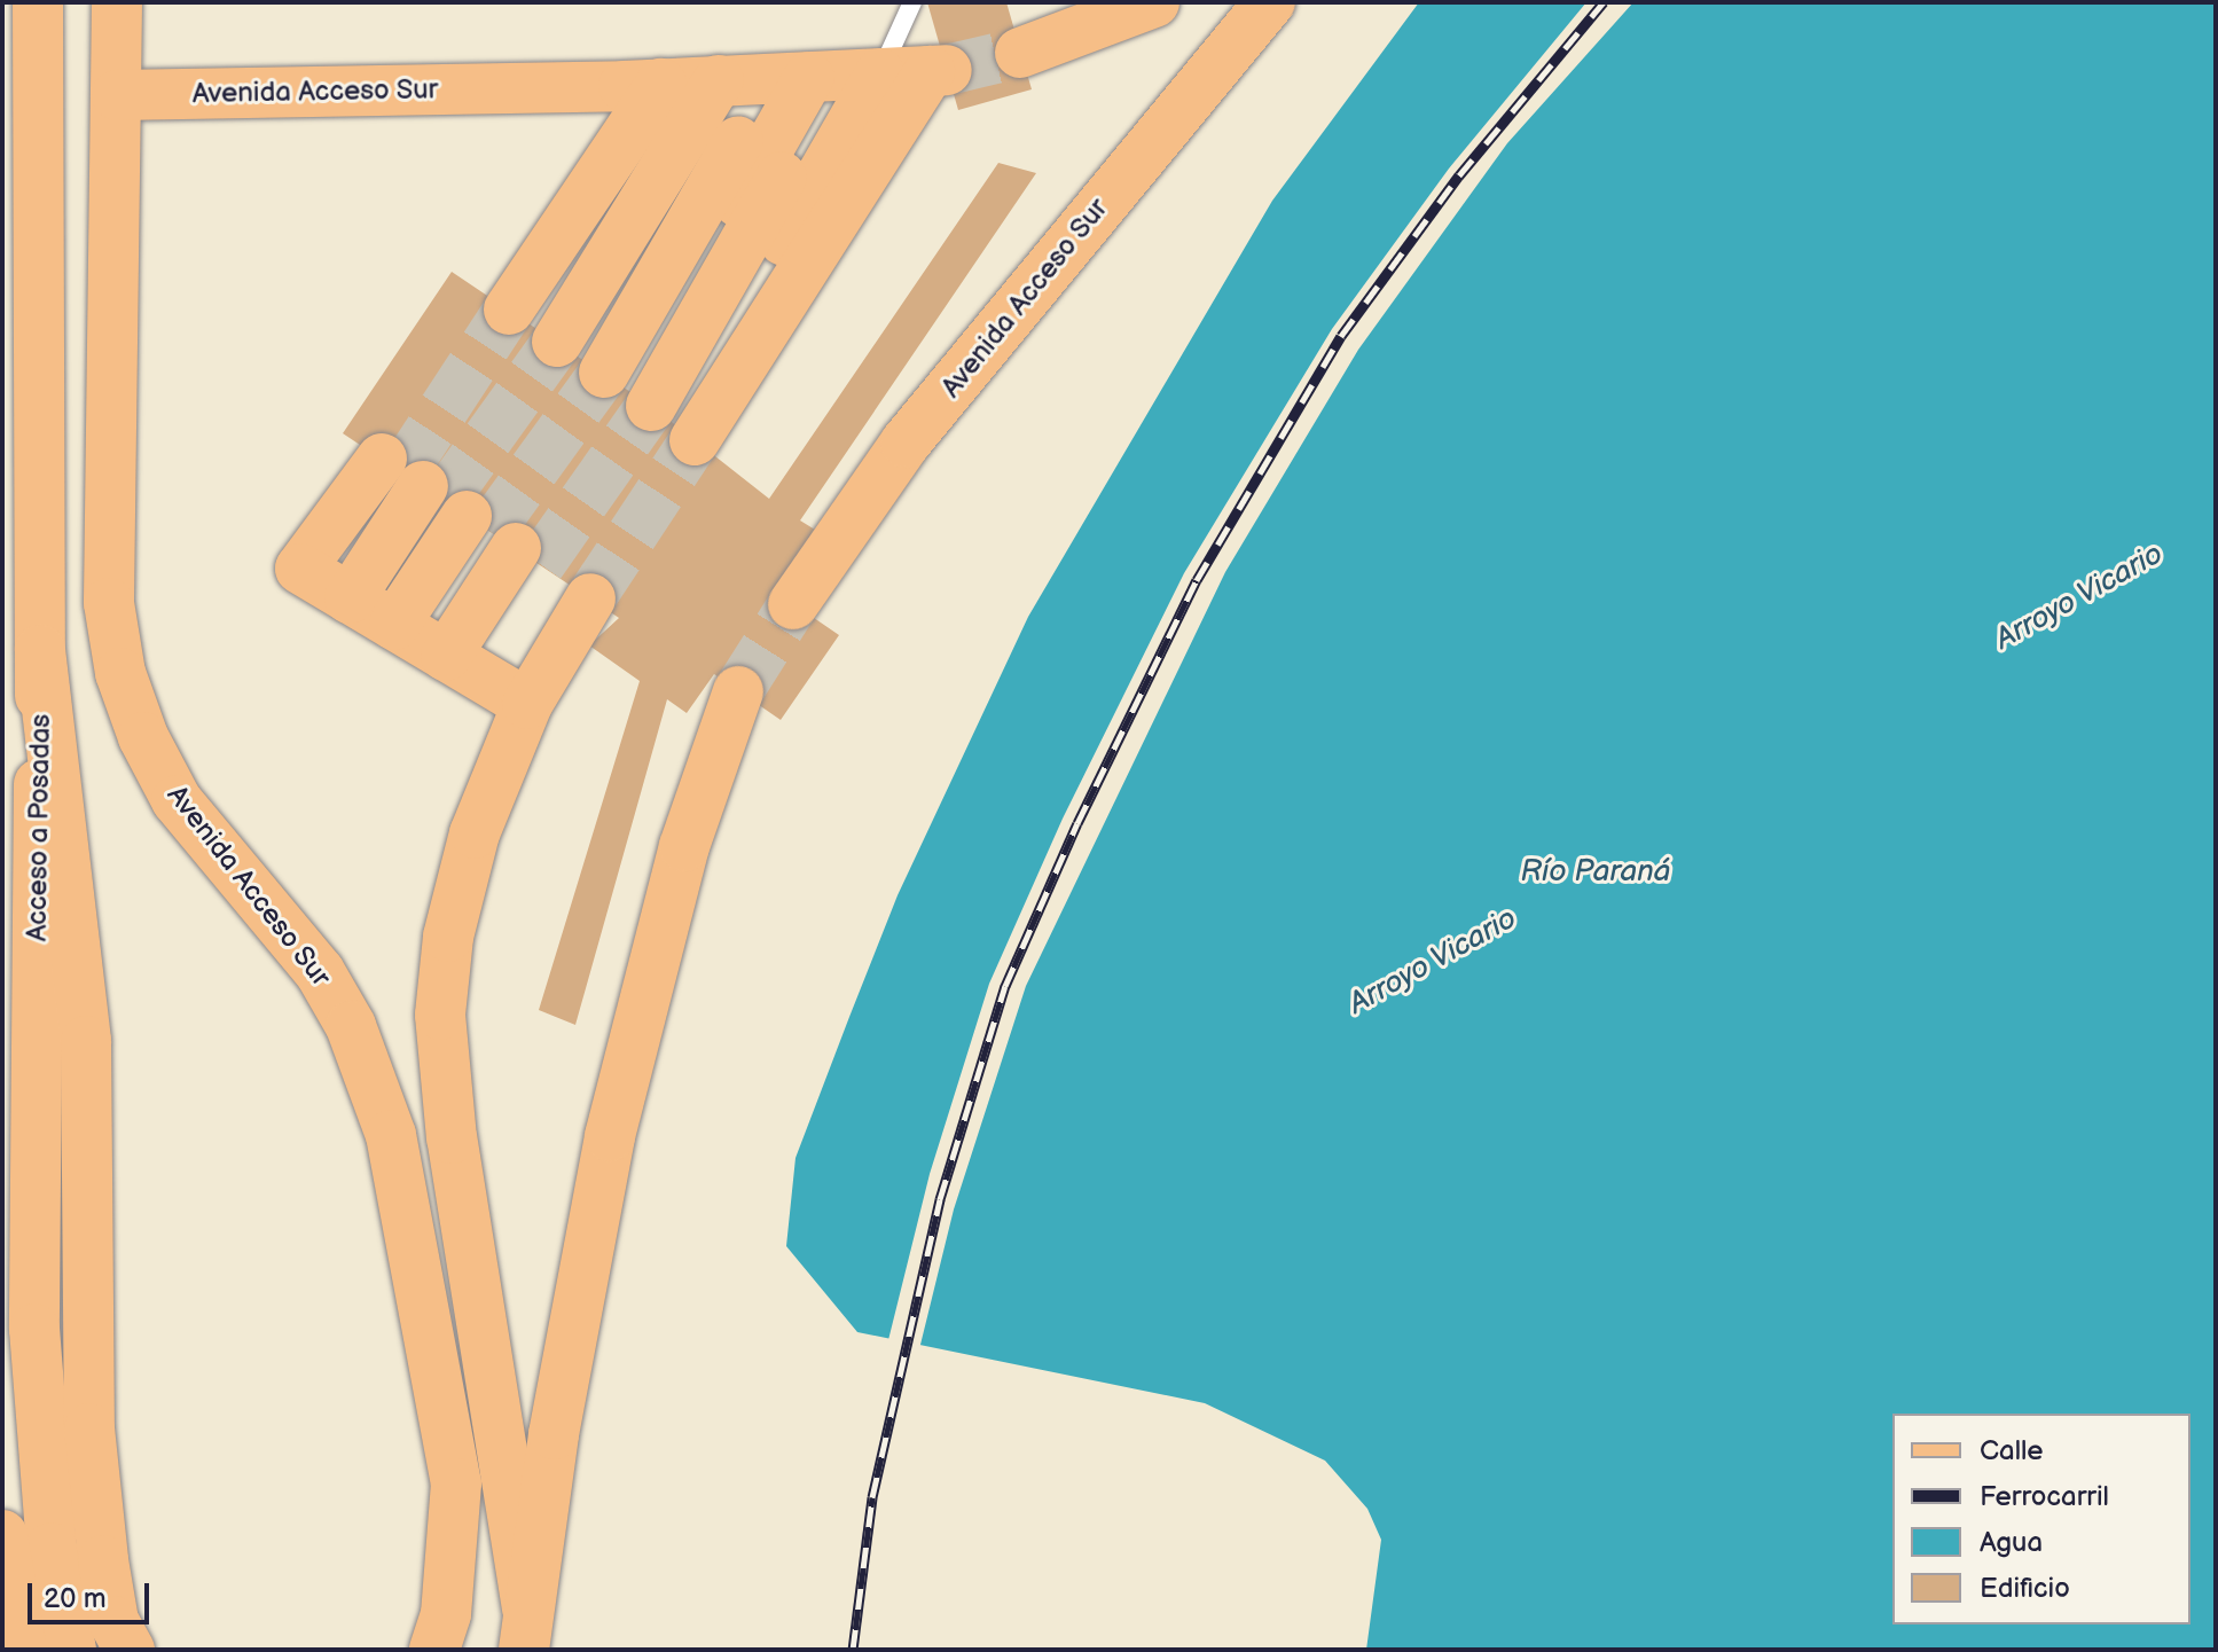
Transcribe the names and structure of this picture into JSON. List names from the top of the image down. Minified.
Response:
{"streets":{"main road":["Avenida Acceso Sur","Acceso a Posadas"]},"water":["Arroyo Vicario","Río Paraná"],"legend":["Calle","Ferrocarril","Agua","Edificio"],"scale_bar":"20 m"}
